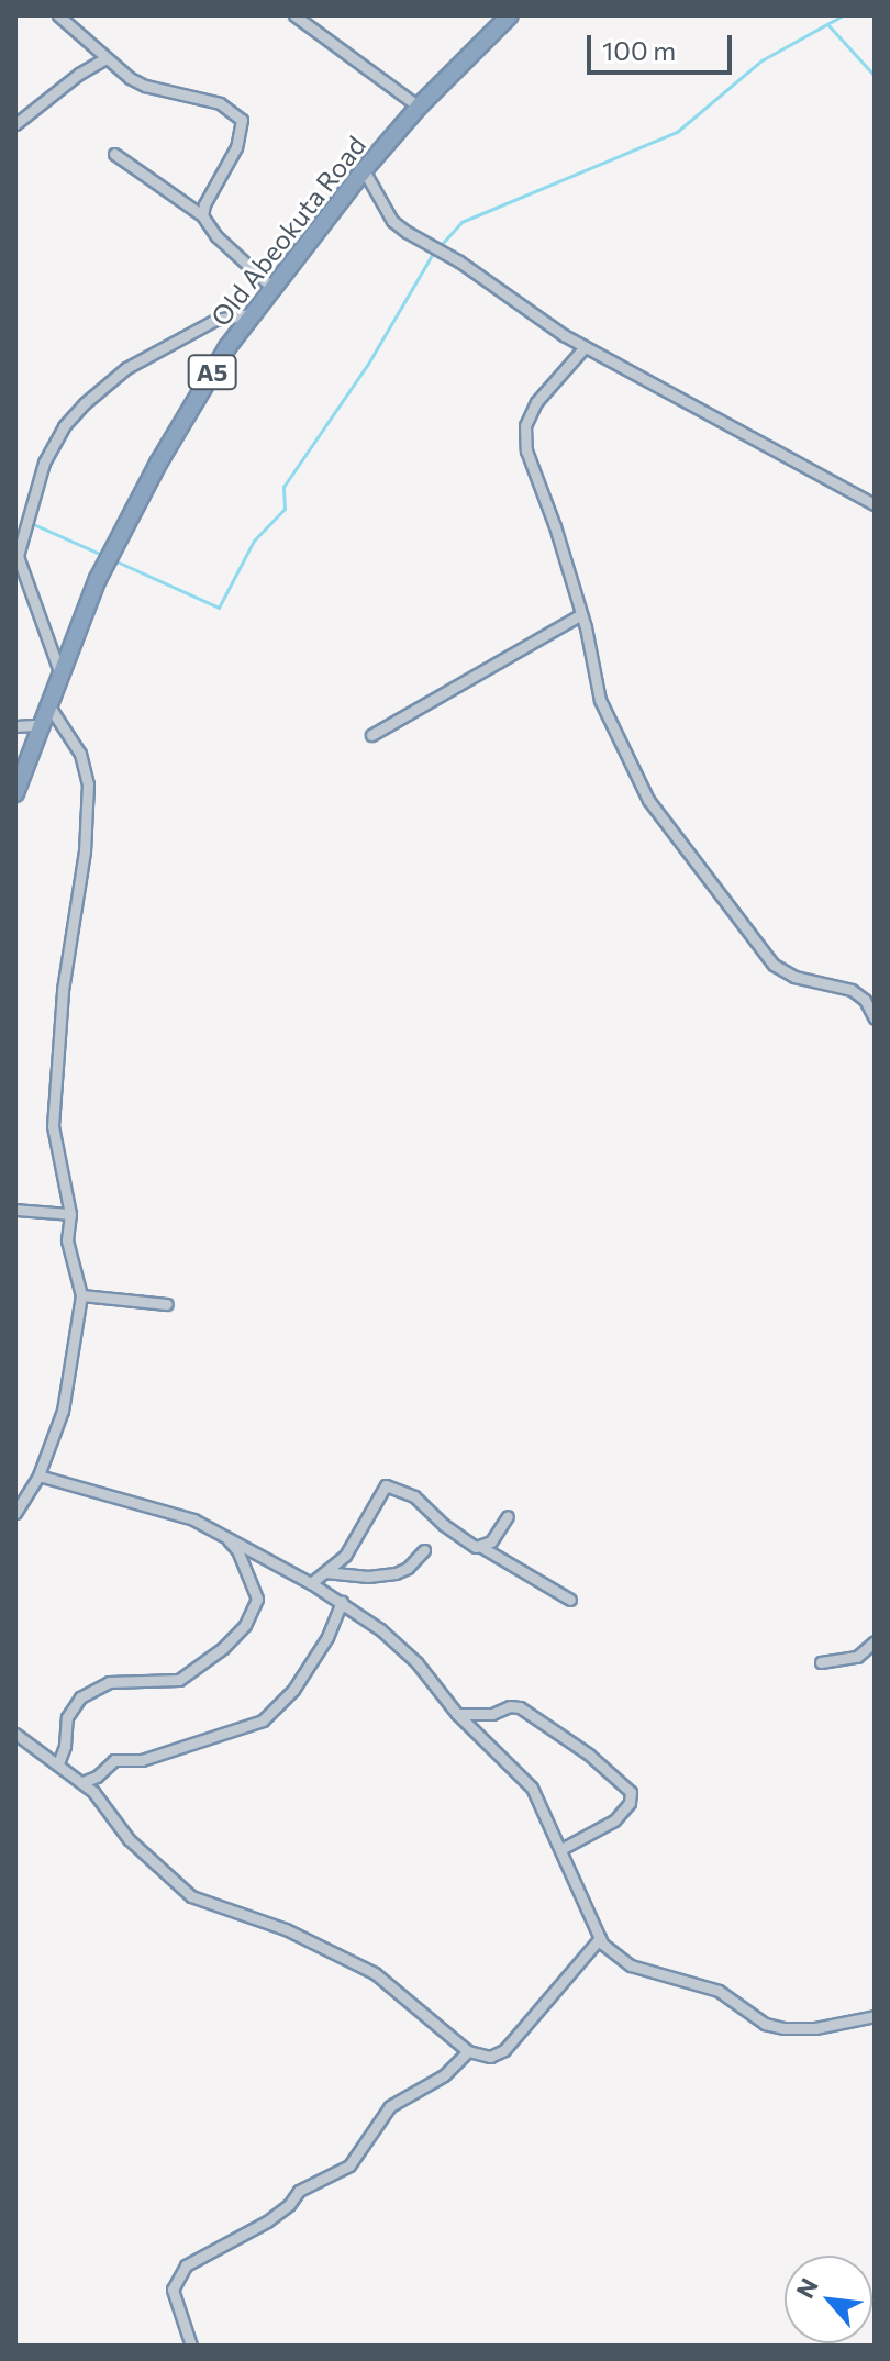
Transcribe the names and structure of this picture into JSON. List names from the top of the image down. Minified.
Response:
{"streets":{"highway":["Old Abeokuta Road","A5"]},"scale_bar":"100 m","north":"top left"}
